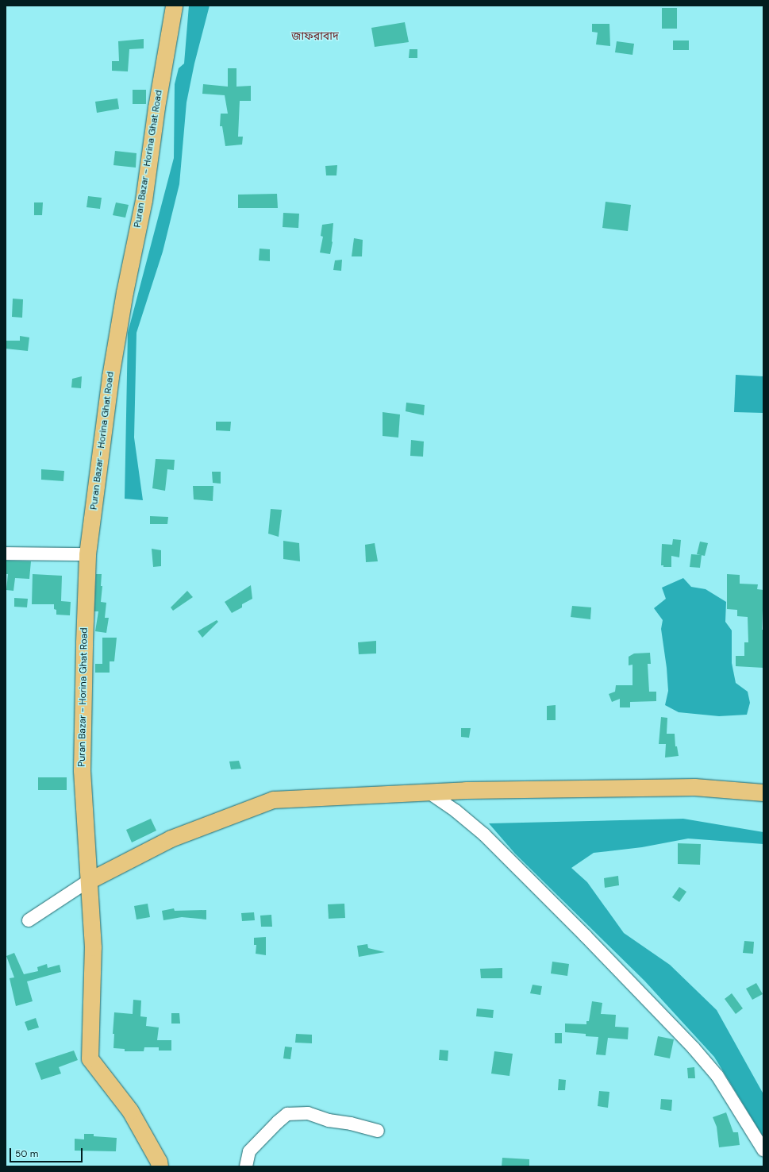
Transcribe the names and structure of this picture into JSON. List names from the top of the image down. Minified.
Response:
{"streets":{"main road":["Puran Bazar - Horina Ghat Road"]},"districts":["জাফরাবাদ"],"scale_bar":"50 m"}
